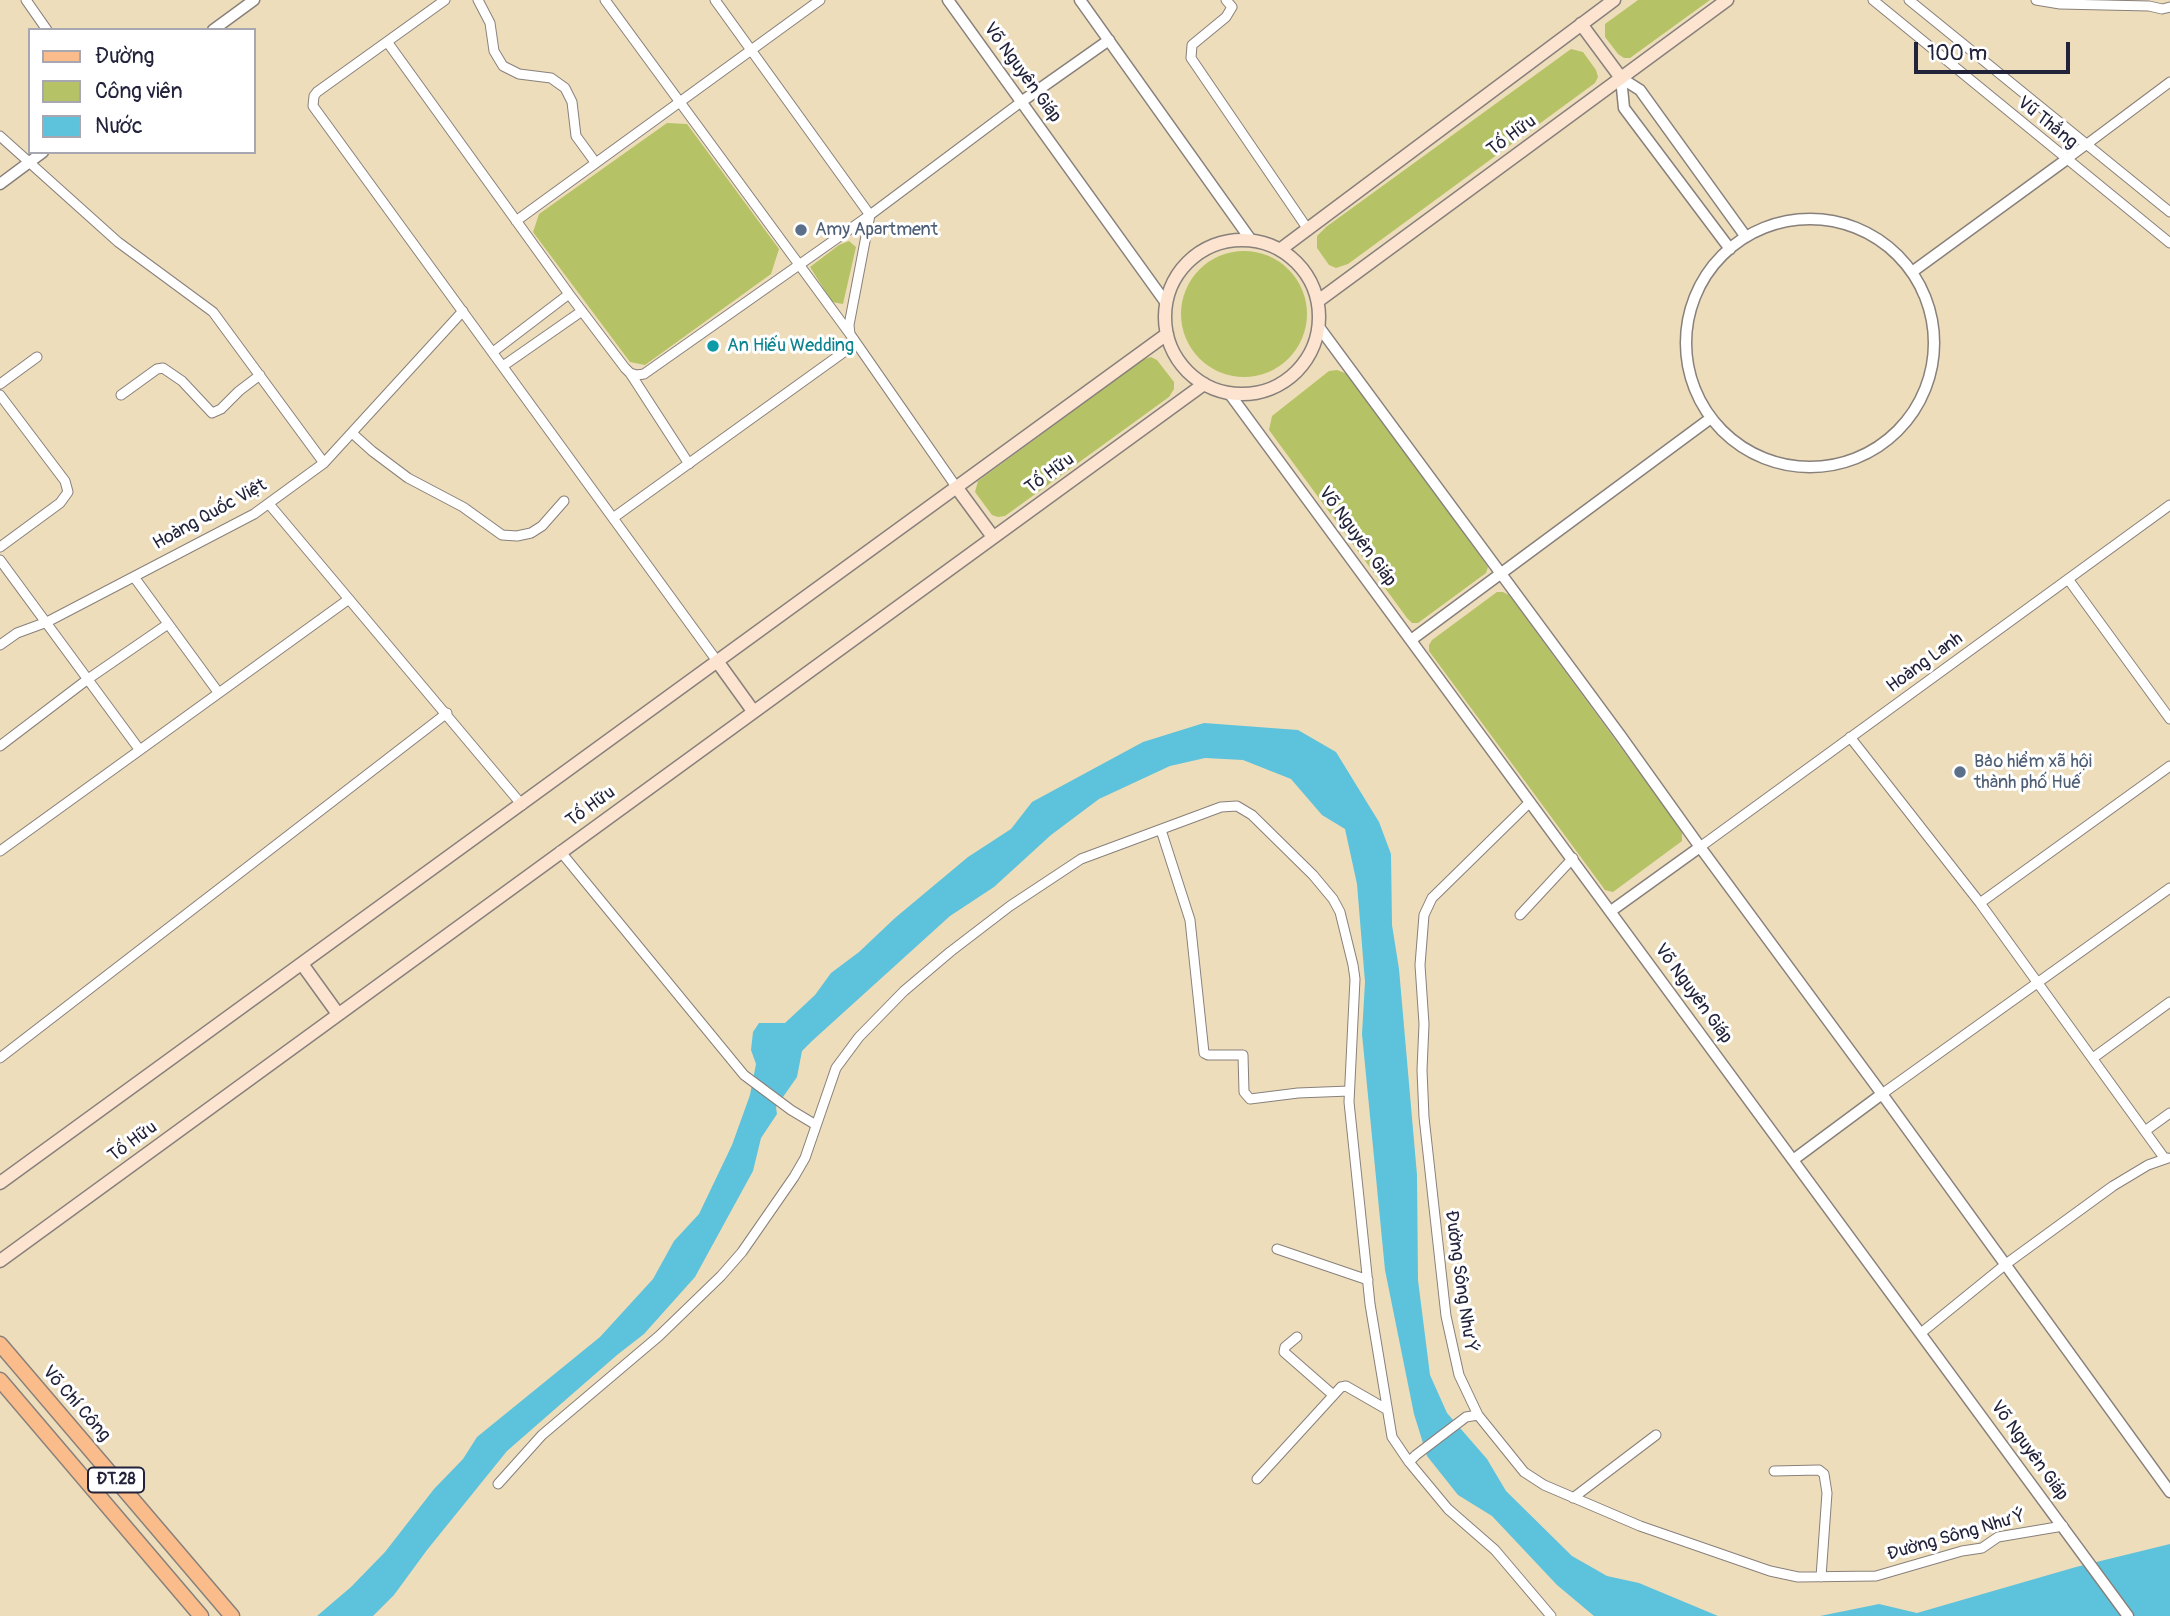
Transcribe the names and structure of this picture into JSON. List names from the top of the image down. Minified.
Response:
{"streets":{"main road":["Tố Hữu","Võ Chí Công","ĐT.28"],"street":["Võ Nguyên Giáp","Vũ Thắng","Hoàng Quốc Việt","Hoàng Lanh","Đường Sông Như Ý"]},"crossings":[["Võ Nguyên Giáp","Tố Hữu"],["Võ Nguyên Giáp","Đường Sông Như Ý"]],"places":["Amy Apartment","An Hiếu Wedding","Bảo hiểm xã hội thành phố Huế"],"legend":["Đường","Công viên","Nước"],"scale_bar":"100 m"}
